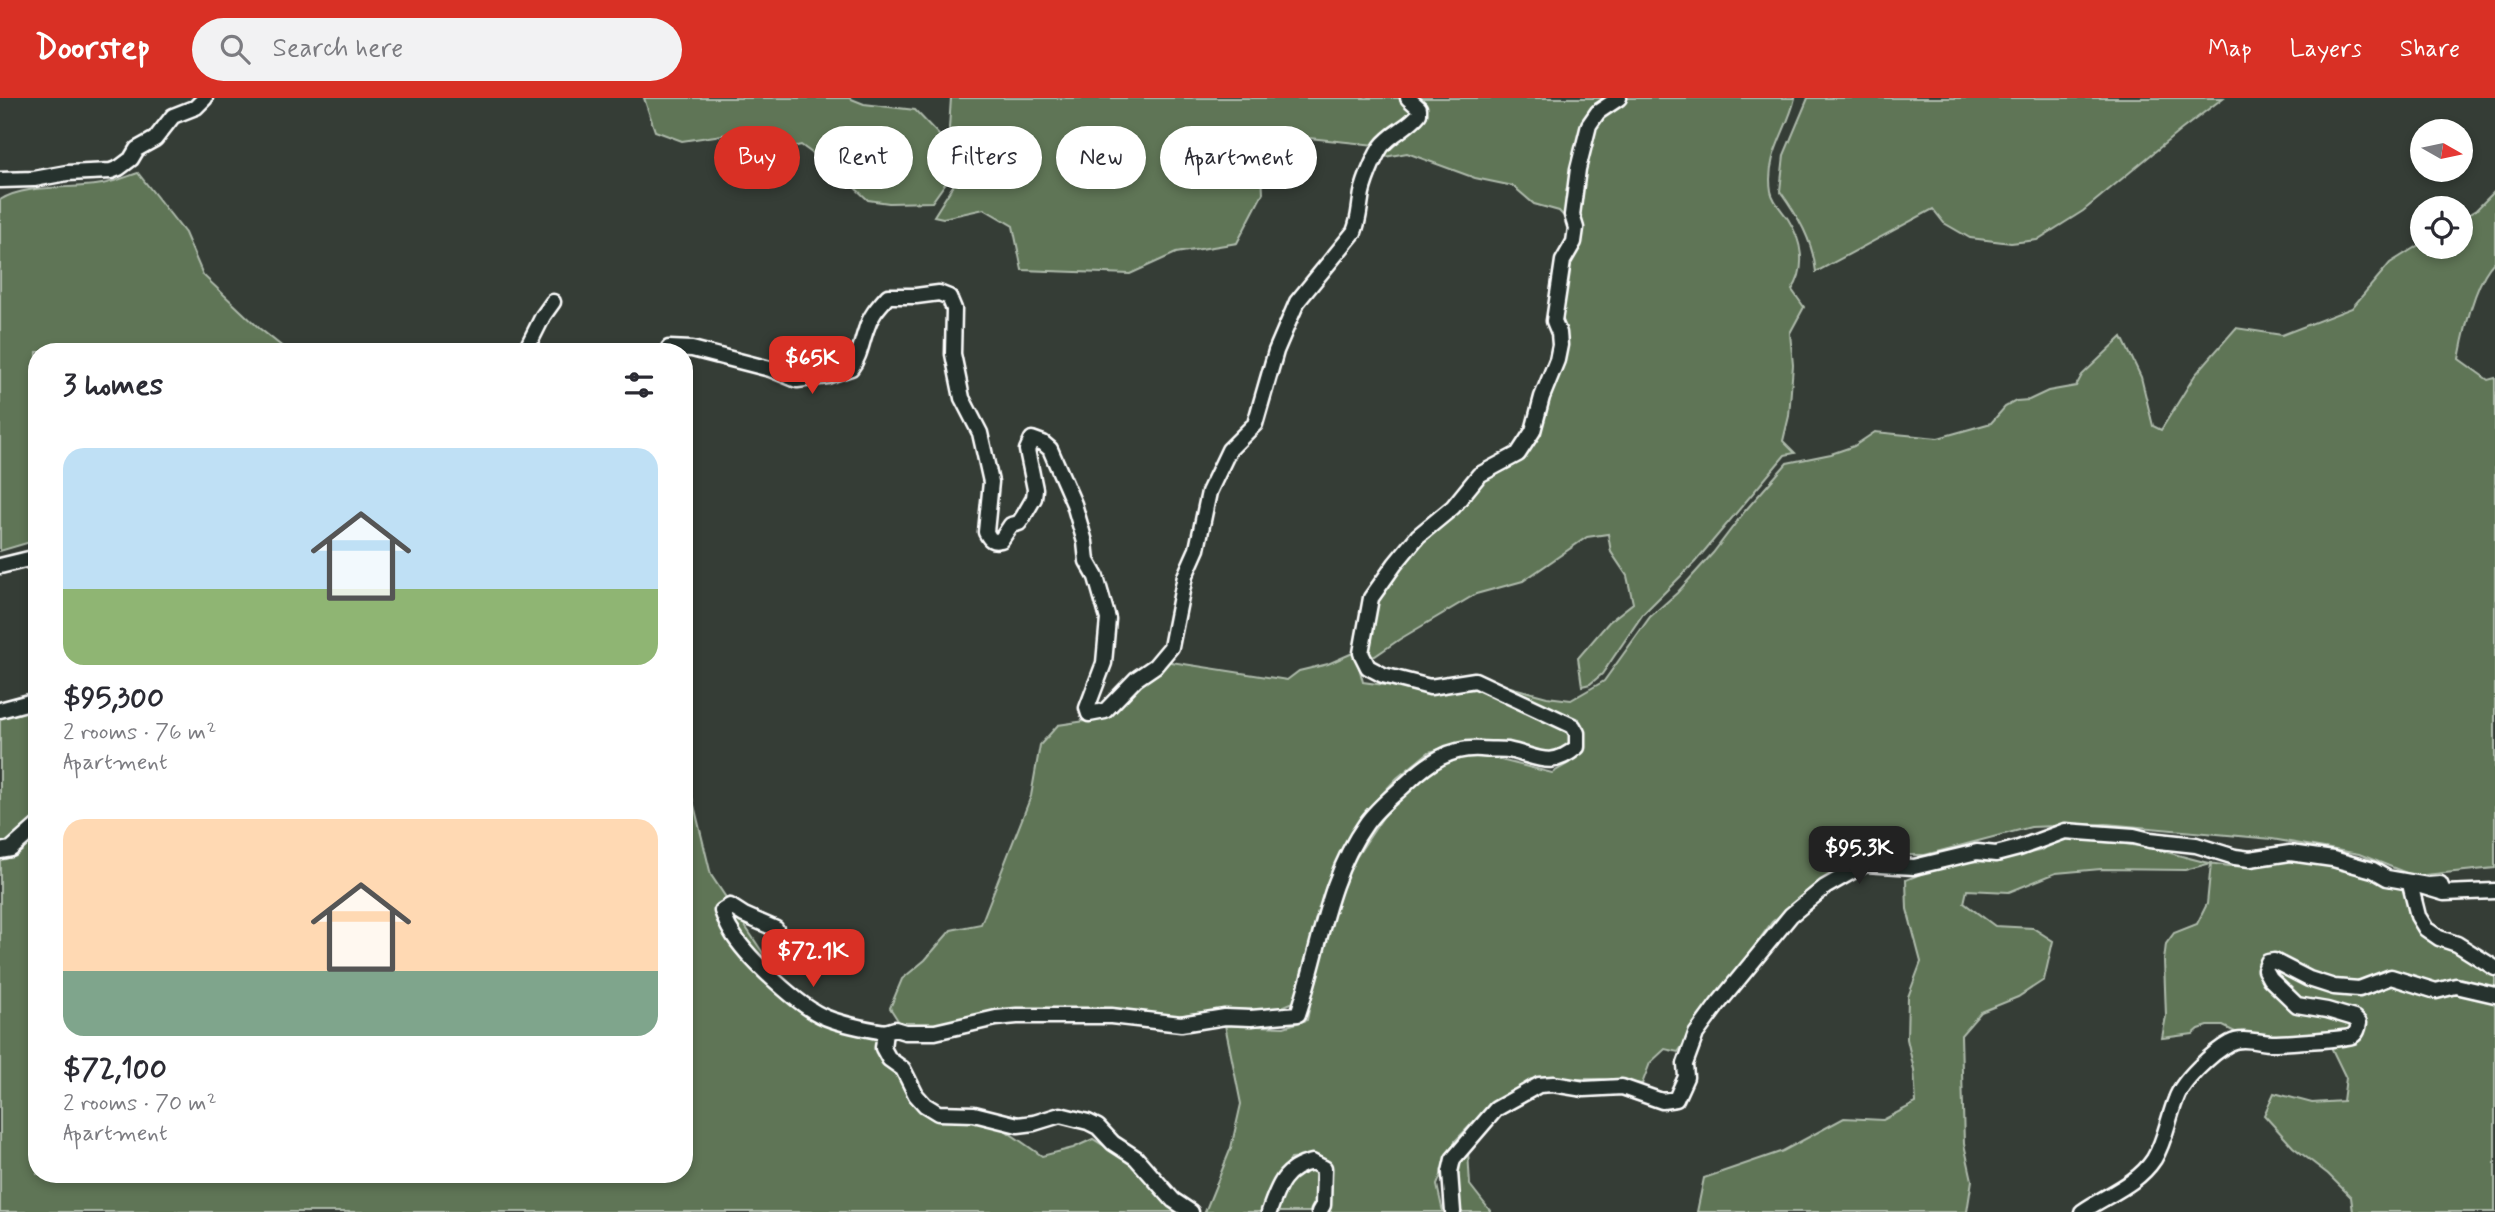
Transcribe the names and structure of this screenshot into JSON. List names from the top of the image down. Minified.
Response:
{"north":"right","page":{"header":"Doorstep","search":"Search here","nav":["Map","Layers","Share"],"chip":["Buy","Rent","Filters","New","Apartment"],"price":["$65K","$95.3K","$72.1K"],"heading":"3 homes","list":[{"name":"$95,300","note":"2 rooms · 76 m² · Apartment"},{"name":"$72,100","note":"2 rooms · 70 m² · Apartment"}]}}
